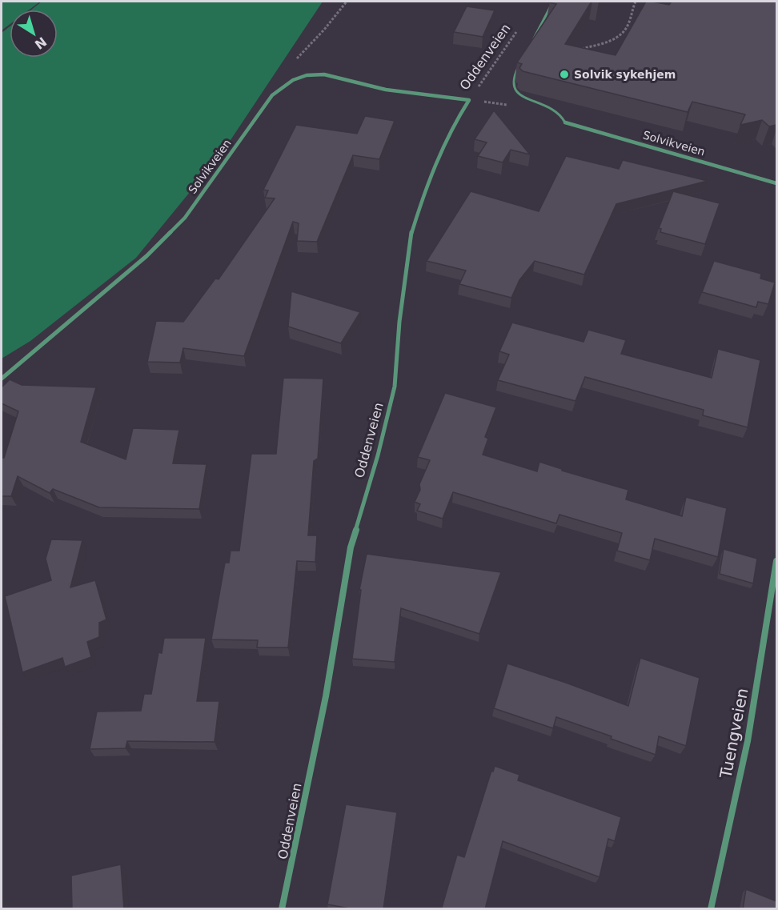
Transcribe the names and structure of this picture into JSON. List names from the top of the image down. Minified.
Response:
{"streets":{"street":["Oddenveien","Solvikveien","Tuengveien"]},"crossings":[["Oddenveien","Solvikveien"]],"places":["Solvik sykehjem"],"north":"bottom right"}
